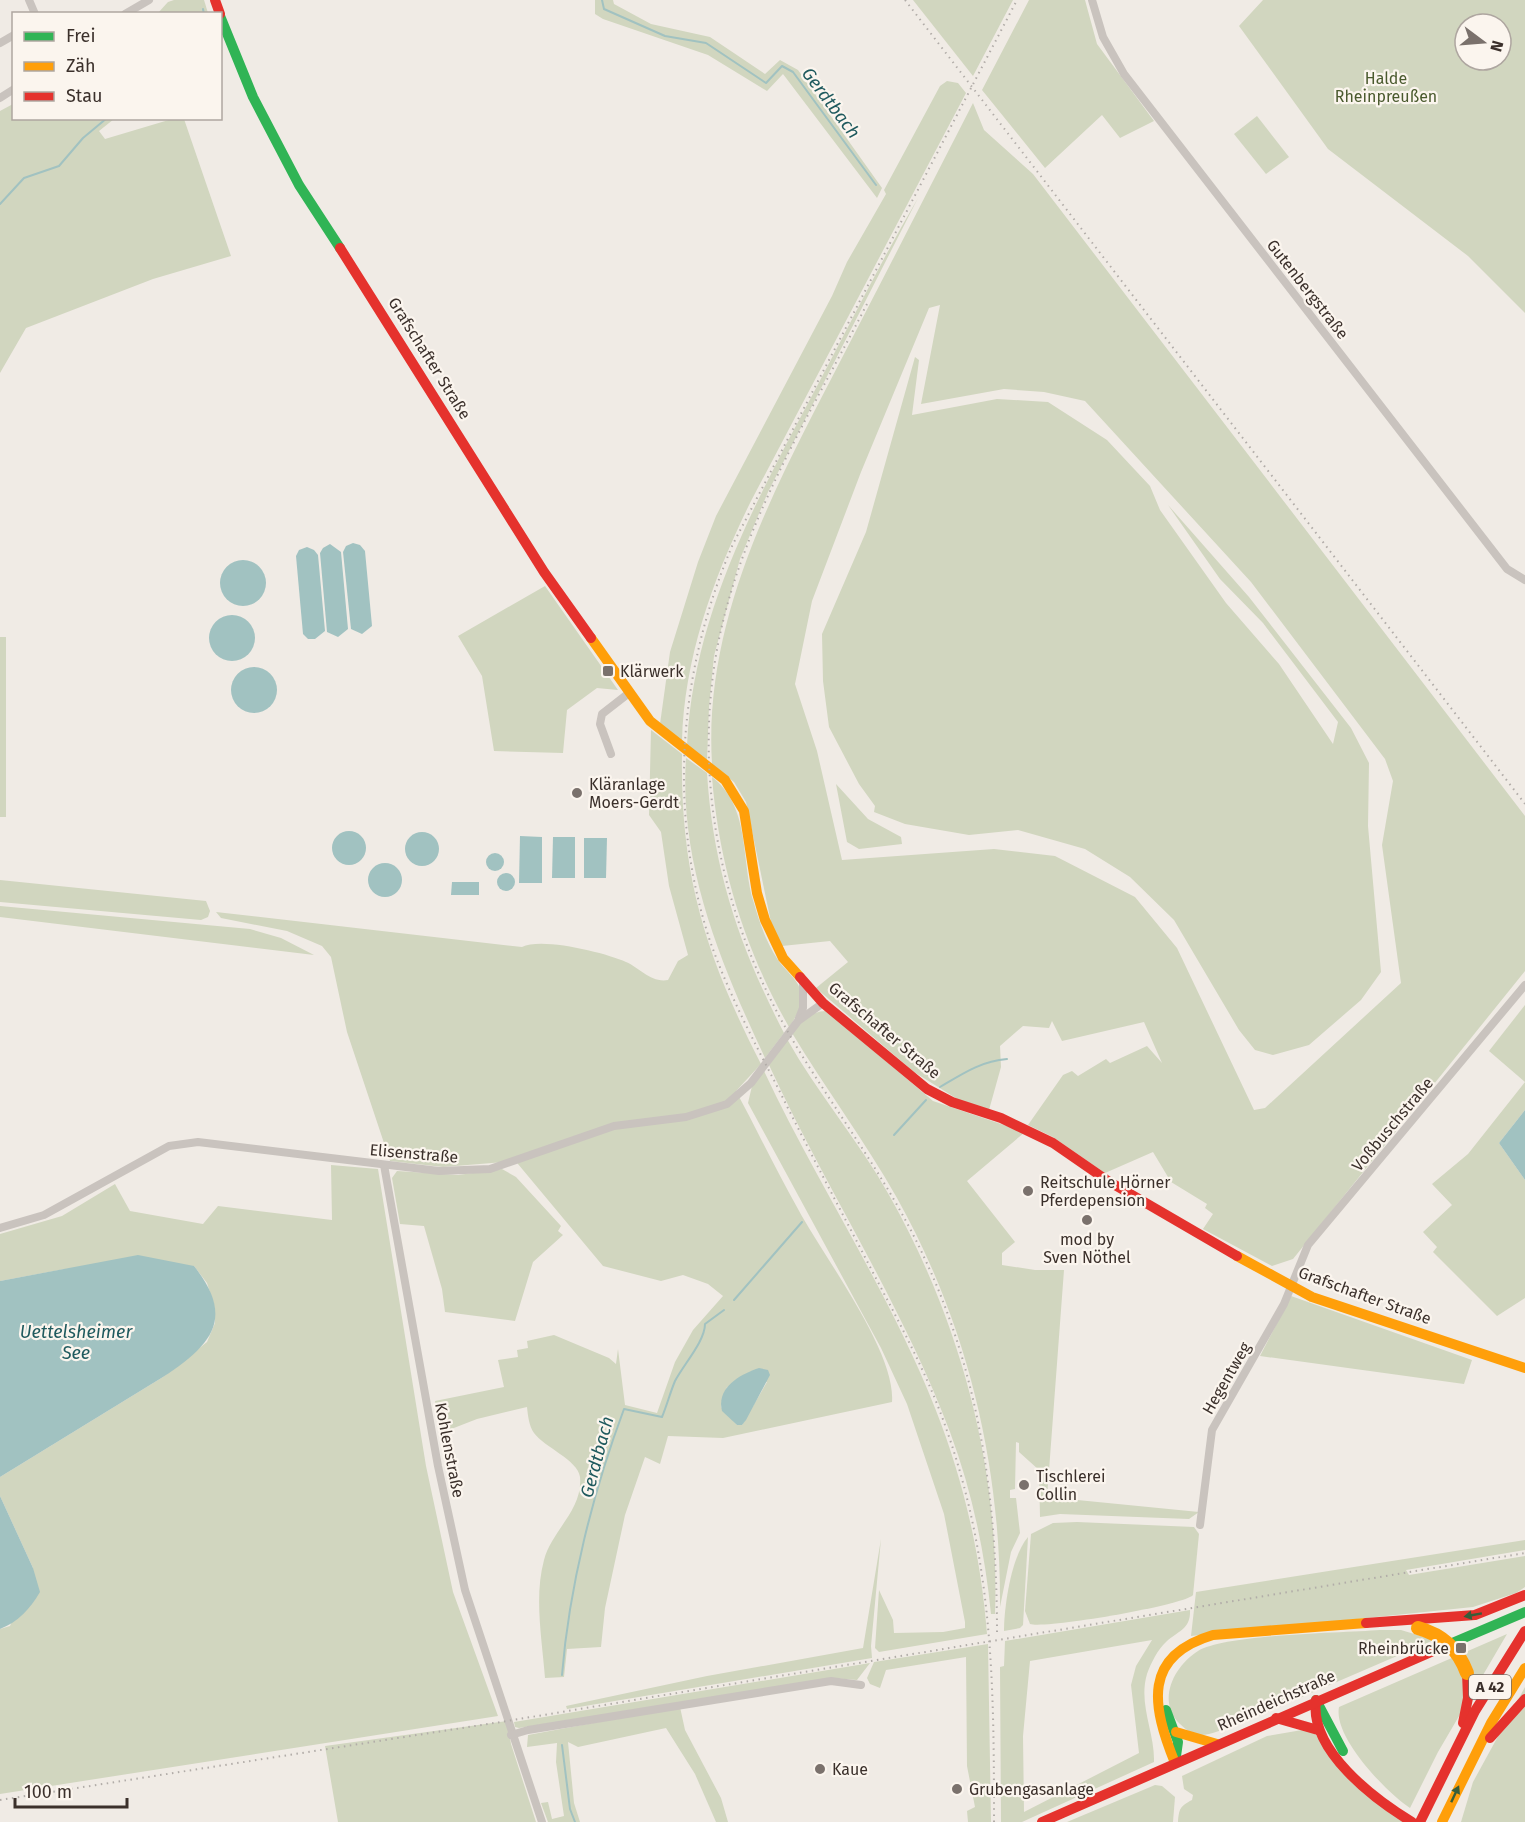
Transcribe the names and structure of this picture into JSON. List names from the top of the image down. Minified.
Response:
{"streets":{"main road":["Grafschafter Straße","A 42","Rheindeichstraße"],"street":["Gutenbergstraße","Voßbuschstraße","Elisenstraße","Hegentweg","Kohlenstraße"]},"crossings":[["Grafschafter Straße","Voßbuschstraße"],["Grafschafter Straße","Elisenstraße"],["Grafschafter Straße","Hegentweg"],["Voßbuschstraße","Hegentweg"],["Elisenstraße","Kohlenstraße"]],"water":["Gerdtbach","Uettelsheimer See"],"parks":["Halde Rheinpreußen"],"places":{"transit":["Klärwerk","Rheinbrücke"],"other":["Kläranlage Moers-Gerdt","Reitschule Hörner Pferdepension","mod by Sven Nöthel","Tischlerei Collin","Kaue","Grubengasanlage"]},"legend":["Frei","Zäh","Stau"],"scale_bar":"100 m","north":"right"}
